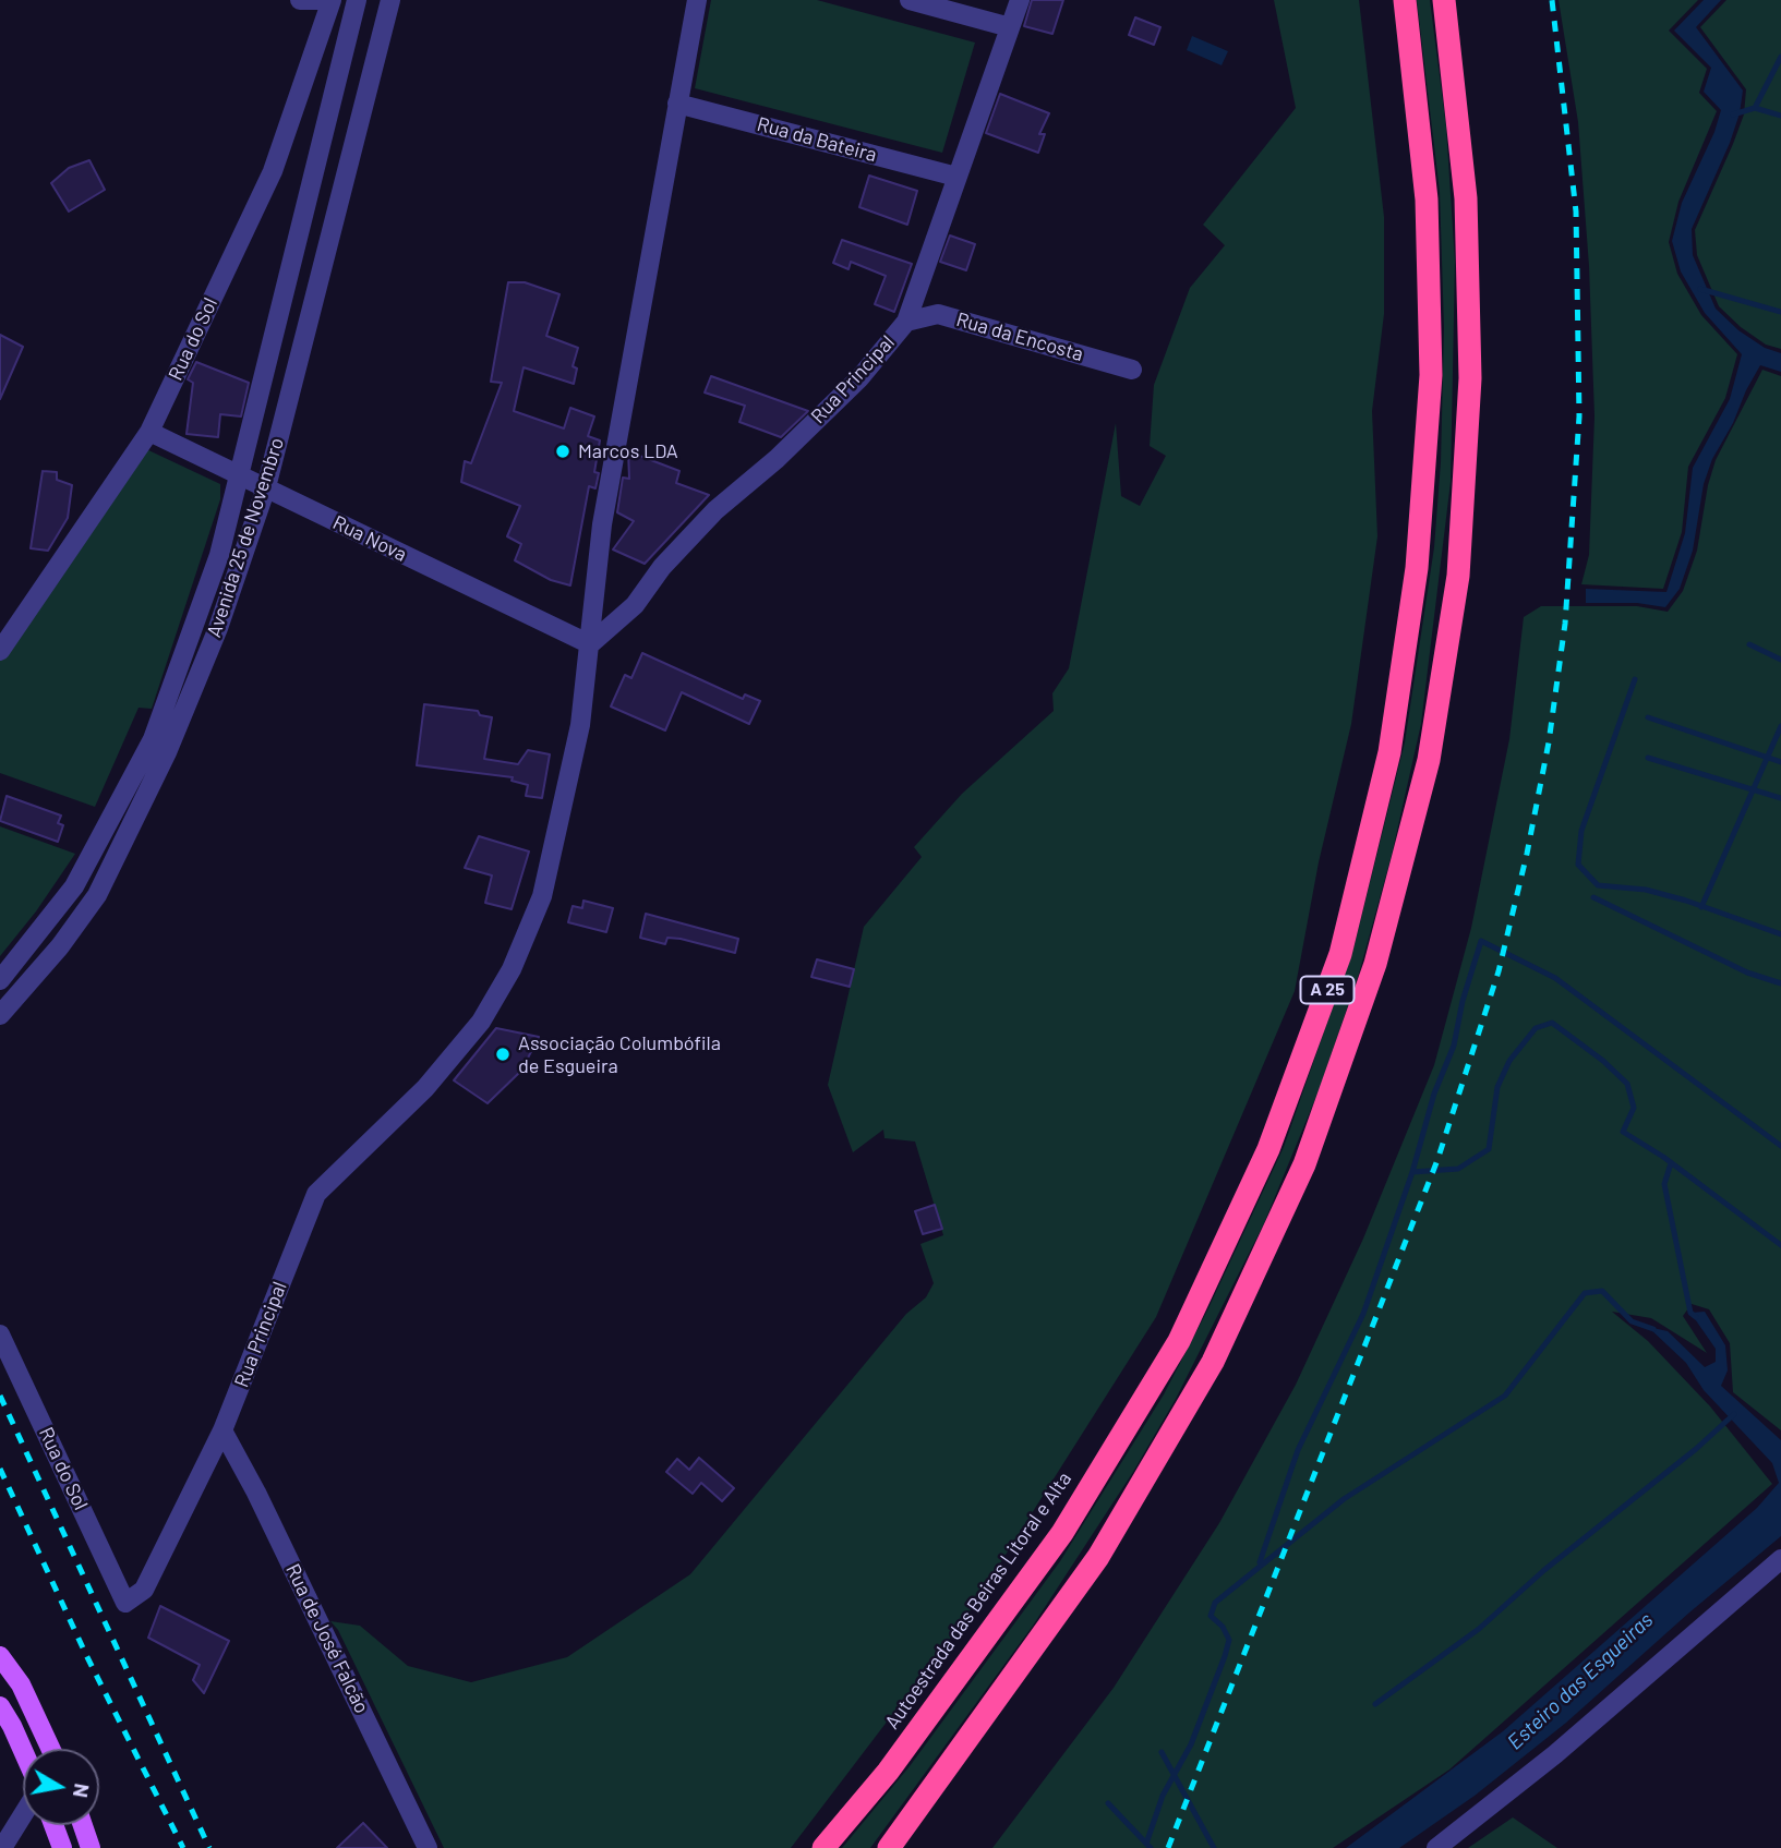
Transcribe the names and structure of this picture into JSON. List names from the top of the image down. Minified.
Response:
{"streets":{"highway":["A 25","Autoestrada das Beiras Litoral e Alta"],"street":["Rua da Bateira","Rua da Encosta","Rua do Sol","Rua Principal","Avenida 25 de Novembro","Rua Nova","Rua de José Falcão"]},"crossings":[["Rua da Bateira","Rua Principal"],["Rua da Encosta","Rua Principal"],["Rua do Sol","Rua Principal"],["Rua do Sol","Avenida 25 de Novembro"],["Rua do Sol","Rua Nova"],["Rua Principal","Rua Nova"],["Rua Principal","Rua de José Falcão"],["Avenida 25 de Novembro","Rua Nova"]],"water":["Esteiro das Esgueiras"],"places":["Marcos LDA","Associação Columbófila de Esgueira"],"north":"right"}
